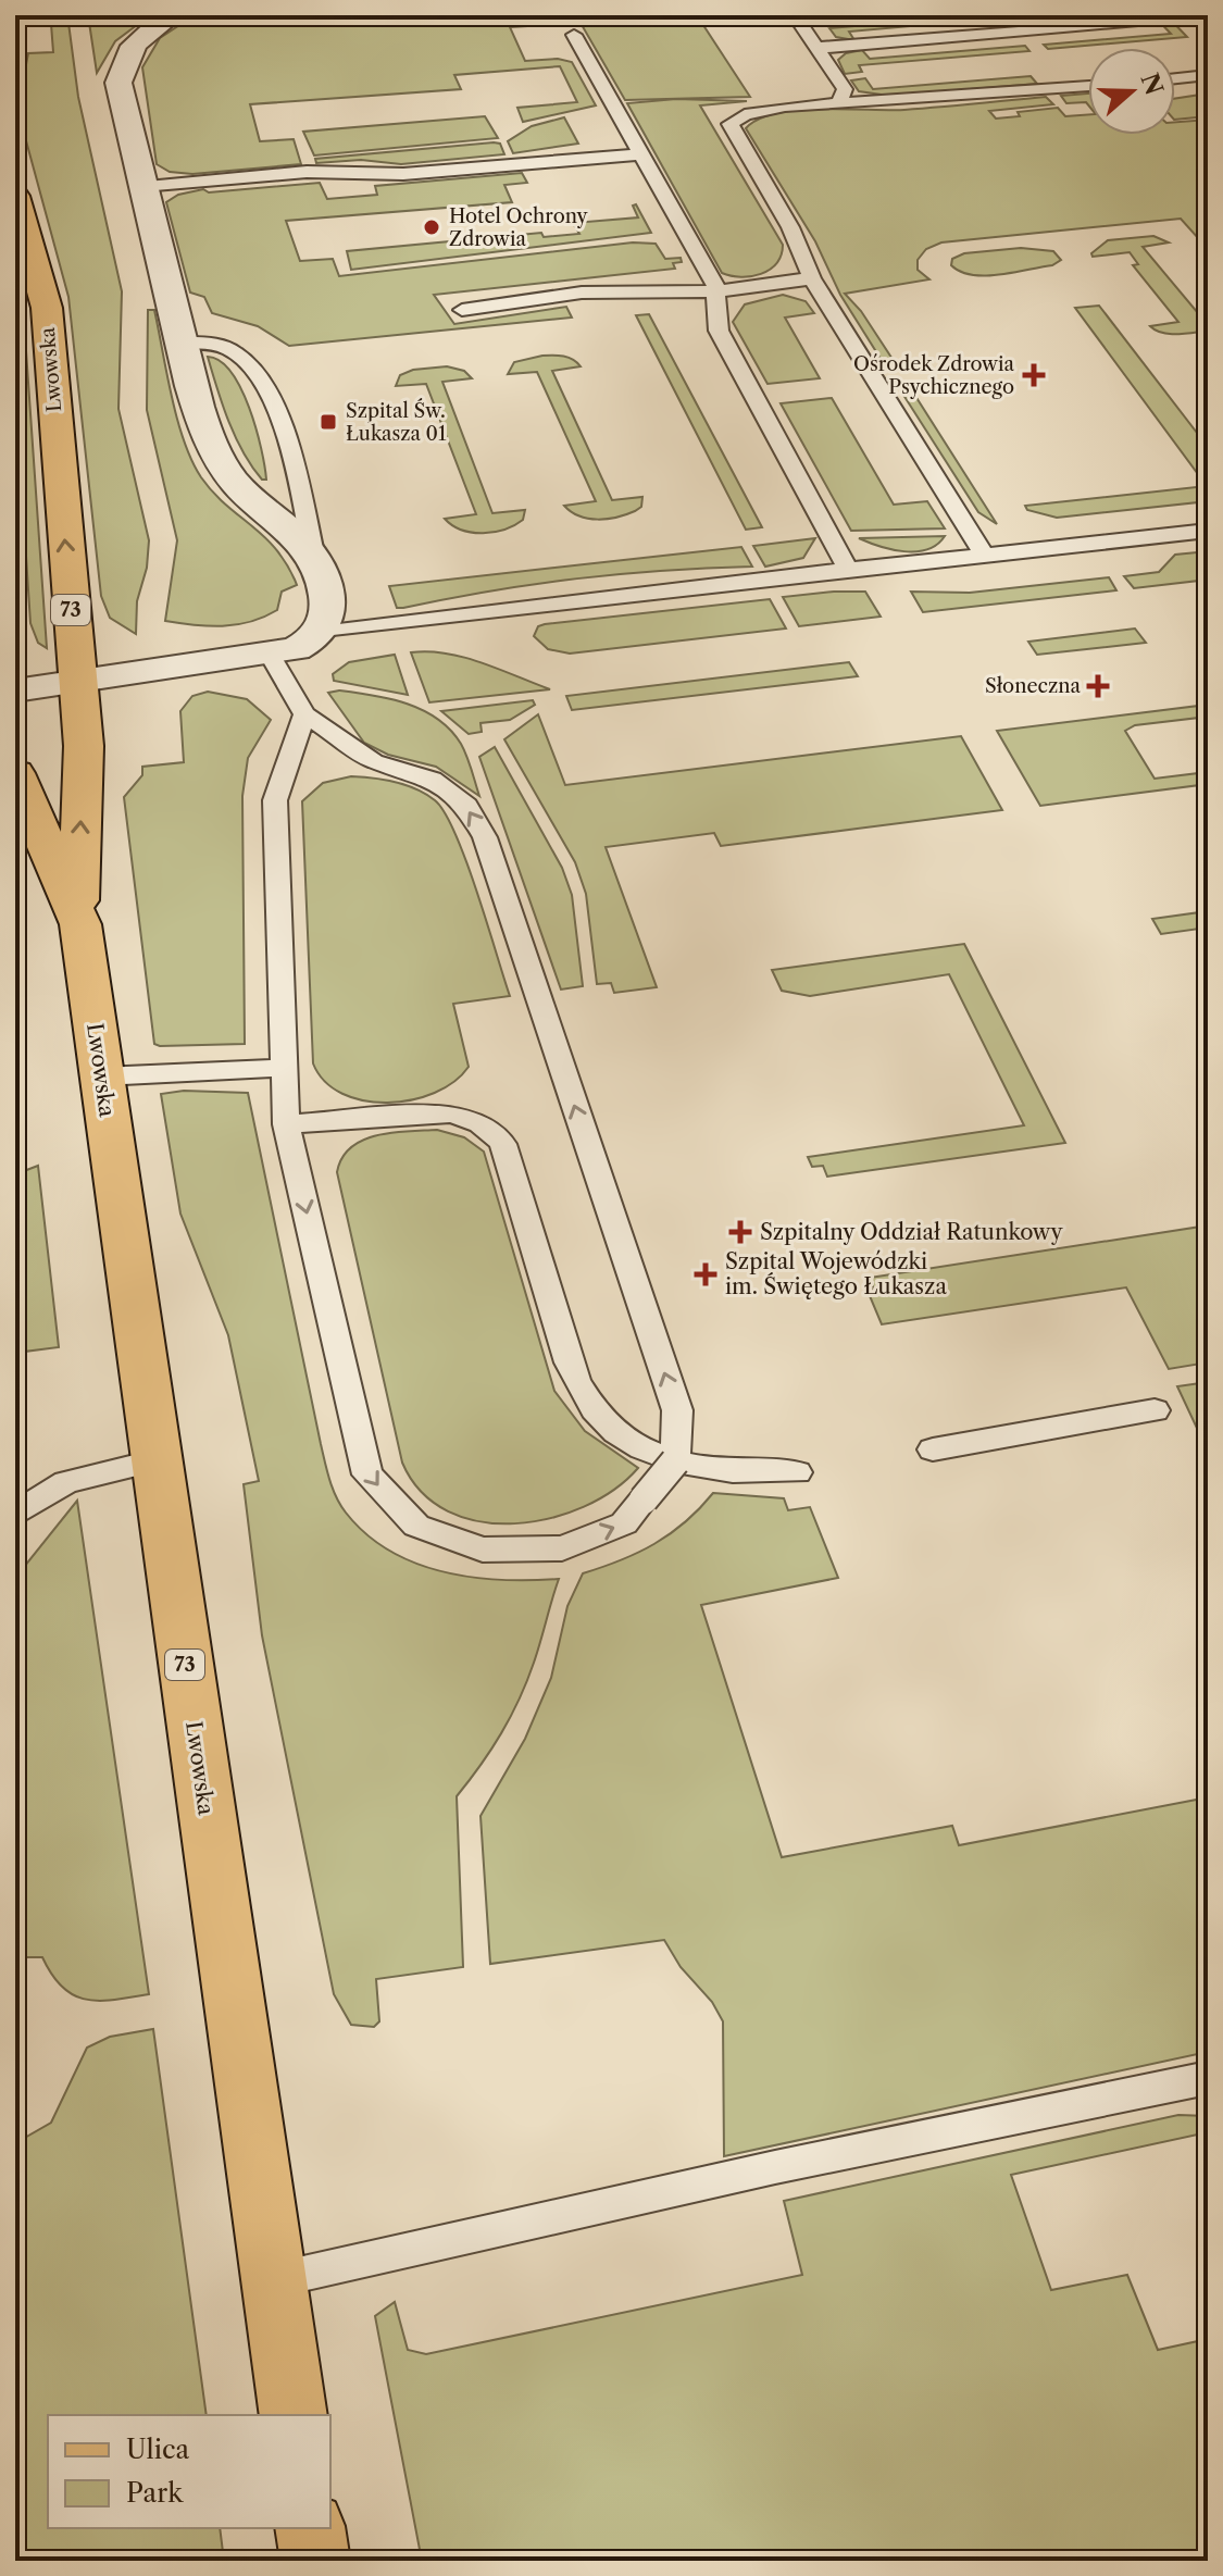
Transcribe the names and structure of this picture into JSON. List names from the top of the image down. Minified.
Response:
{"streets":{"main road":["Lwowska","73"]},"places":{"other":["Hotel Ochrony Zdrowia"],"health":["Ośrodek Zdrowia Psychicznego","Słoneczna","Szpitalny Oddział Ratunkowy","Szpital Wojewódzki im. Świętego Łukasza"],"transit":["Szpital Św. Łukasza 01"]},"legend":["Ulica","Park"],"north":"right"}
